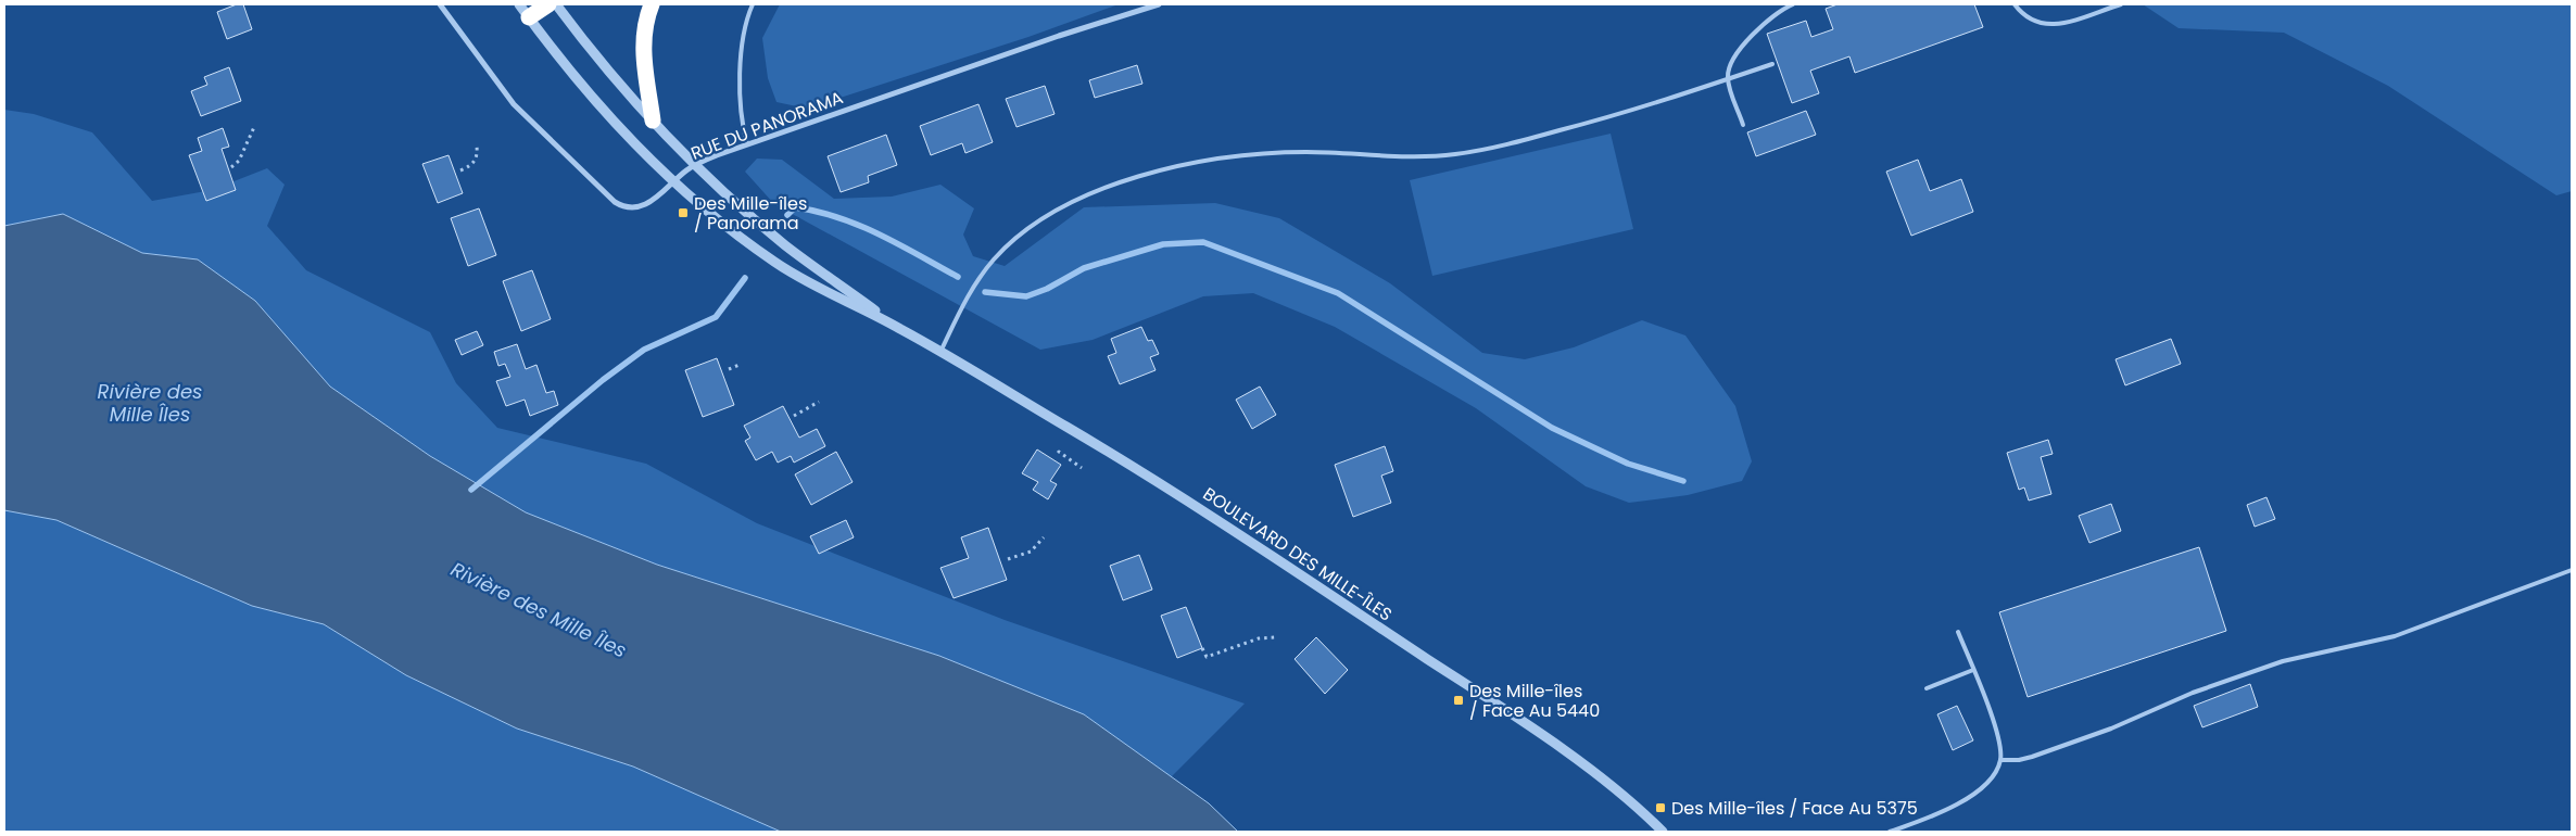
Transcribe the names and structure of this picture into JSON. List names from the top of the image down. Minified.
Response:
{"streets":{"street":["RUE DU PANORAMA","BOULEVARD DES MILLE-ÎLES"]},"crossings":[["RUE DU PANORAMA","BOULEVARD DES MILLE-ÎLES"]],"water":["Rivière des Mille Îles"],"places":{"transit":["Des Mille-îles / Panorama","Des Mille-îles / Face Au 5440","Des Mille-îles / Face Au 5375"]}}
